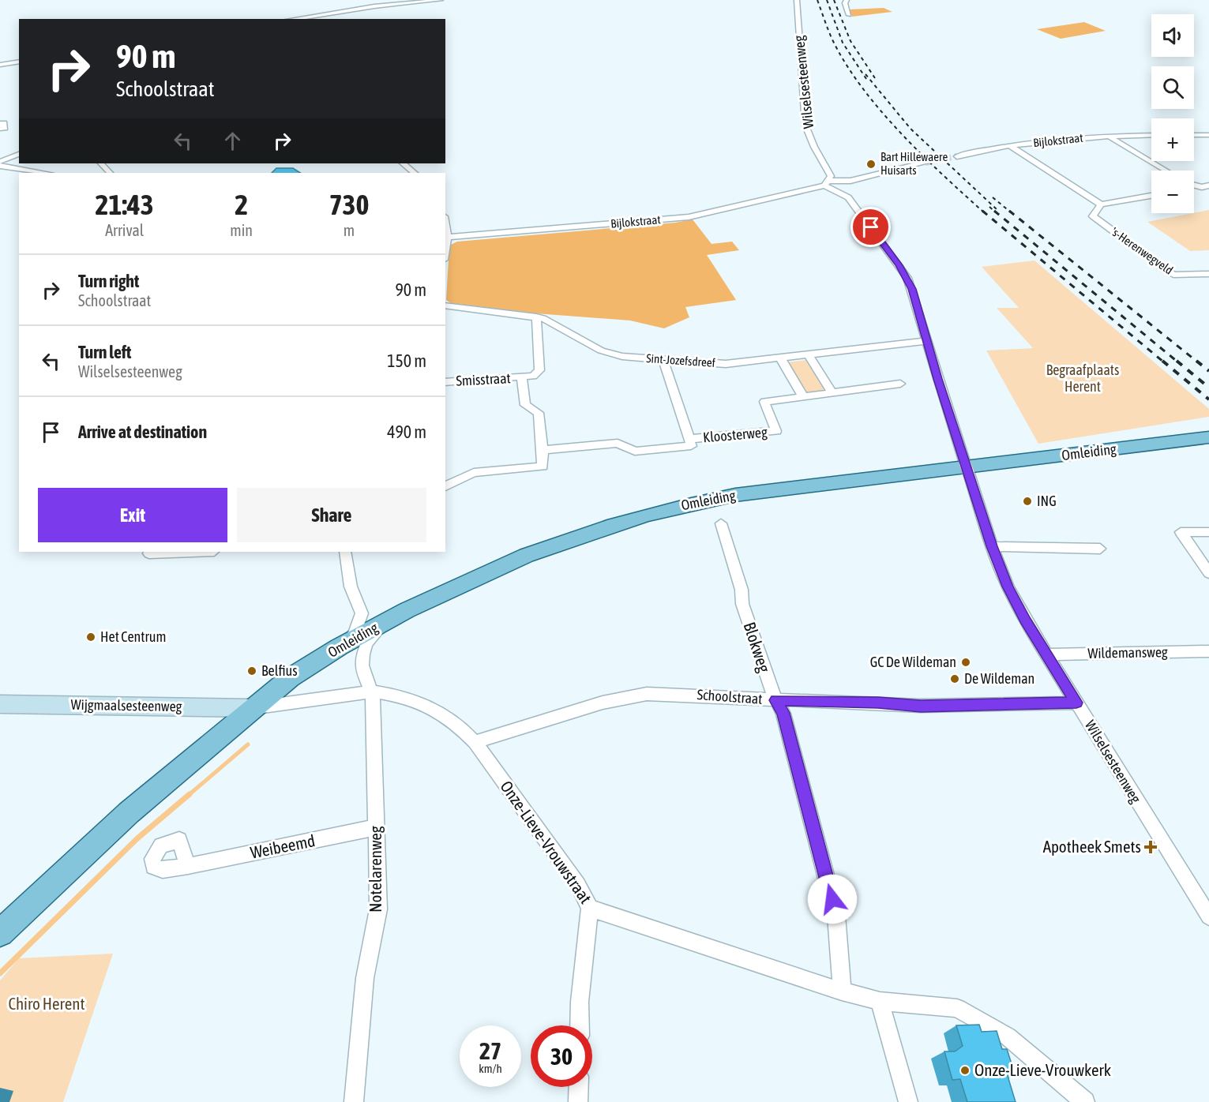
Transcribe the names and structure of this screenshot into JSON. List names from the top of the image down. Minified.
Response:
{"streets":{"main road":["Omleiding"],"street":["Wilselsesteenweg","Bijlokstraat","'s-Herenwegveld","Sint-Jozefsdreef","Smisstraat","Kloosterweg","Blokweg","Wildemansweg","Schoolstraat","Wijgmaalsesteenweg","Onze-Lieve-Vrouwstraat","Weibeemd","Notelarenweg"]},"crossings":[["Wilselsesteenweg","Bijlokstraat"],["Wilselsesteenweg","Sint-Jozefsdreef"],["Wilselsesteenweg","Wildemansweg"],["Wilselsesteenweg","Schoolstraat"],["Sint-Jozefsdreef","Smisstraat"],["Smisstraat","Kloosterweg"],["Omleiding","Wijgmaalsesteenweg"],["Omleiding","Onze-Lieve-Vrouwstraat"],["Blokweg","Schoolstraat"],["Blokweg","Onze-Lieve-Vrouwstraat"],["Schoolstraat","Onze-Lieve-Vrouwstraat"],["Wijgmaalsesteenweg","Onze-Lieve-Vrouwstraat"],["Onze-Lieve-Vrouwstraat","Notelarenweg"],["Weibeemd","Notelarenweg"]],"parks":["Begraafplaats Herent","Chiro Herent"],"places":{"other":["Bart Hillewaere Huisarts","ING","Het Centrum","GC De Wildeman","Belfius","De Wildeman","Onze-Lieve-Vrouwkerk"],"health":["Apotheek Smets"]},"page":{"map_buttons":["+","−"],"turn":["90 m","Schoolstraat"],"eta":["21:43","Arrival","2","min","730","m"],"list":[{"name":"Turn right","note":"Schoolstraat","value":"90 m"},{"name":"Turn left","note":"Wilselsesteenweg","value":"150 m"},{"name":"Arrive at destination","value":"490 m"}],"buttons":["Exit","Share"],"speed":"27 km/h","limit":"30"}}
